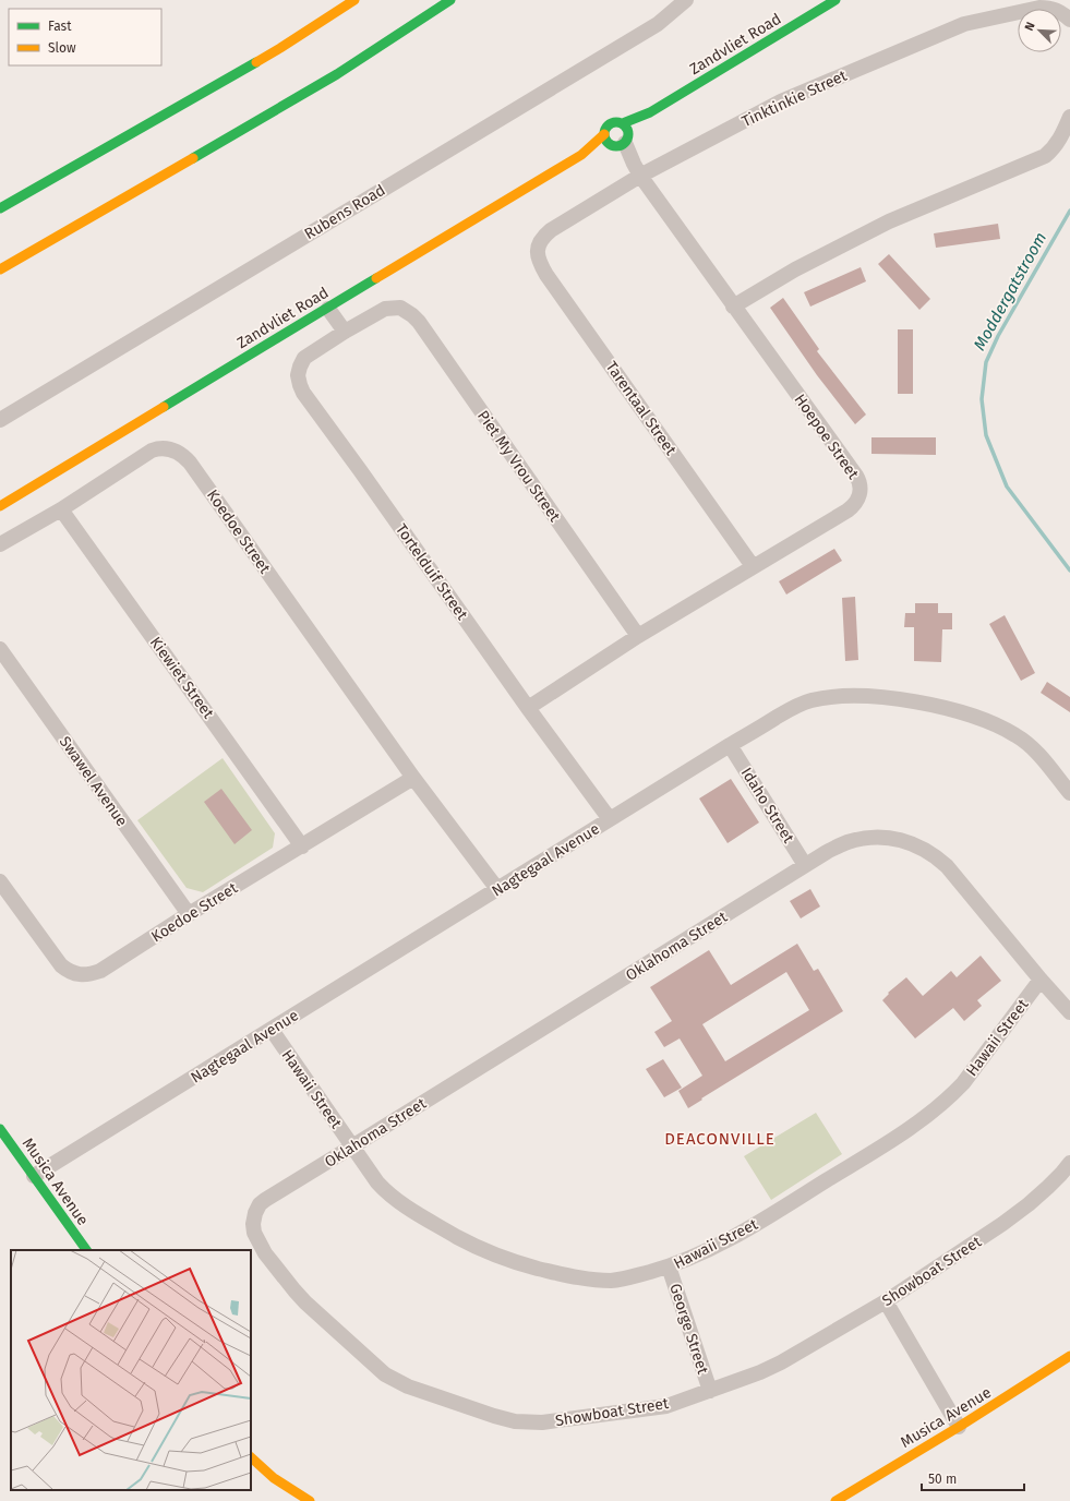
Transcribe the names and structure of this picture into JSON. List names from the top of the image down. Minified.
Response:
{"streets":{"main road":["Zandvliet Road","Musica Avenue"],"street":["Tinktinkie Street","Rubens Road","Tarentaal Street","Hoepoe Street","Piet My Vrou Street","Koedoe Street","Tortelduif Street","Kiewiet Street","Swawel Avenue","Idaho Street","Nagtegaal Avenue","Oklahoma Street","Hawaii Street","Showboat Street","George Street"]},"crossings":[["Zandvliet Road","Hoepoe Street"],["Tinktinkie Street","Tarentaal Street"],["Tinktinkie Street","Hoepoe Street"],["Tarentaal Street","Hoepoe Street"],["Hoepoe Street","Piet My Vrou Street"],["Hoepoe Street","Tortelduif Street"],["Piet My Vrou Street","Tortelduif Street"],["Koedoe Street","Kiewiet Street"],["Koedoe Street","Swawel Avenue"],["Koedoe Street","Nagtegaal Avenue"],["Tortelduif Street","Nagtegaal Avenue"],["Idaho Street","Nagtegaal Avenue"],["Idaho Street","Oklahoma Street"],["Nagtegaal Avenue","Hawaii Street"],["Nagtegaal Avenue","Musica Avenue"],["Oklahoma Street","Hawaii Street"],["Oklahoma Street","Showboat Street"],["Hawaii Street","George Street"],["Showboat Street","George Street"]],"districts":["DEACONVILLE"],"water":["Moddergatstroom"],"legend":["Fast","Slow"],"scale_bar":"50 m","north":"top left"}
